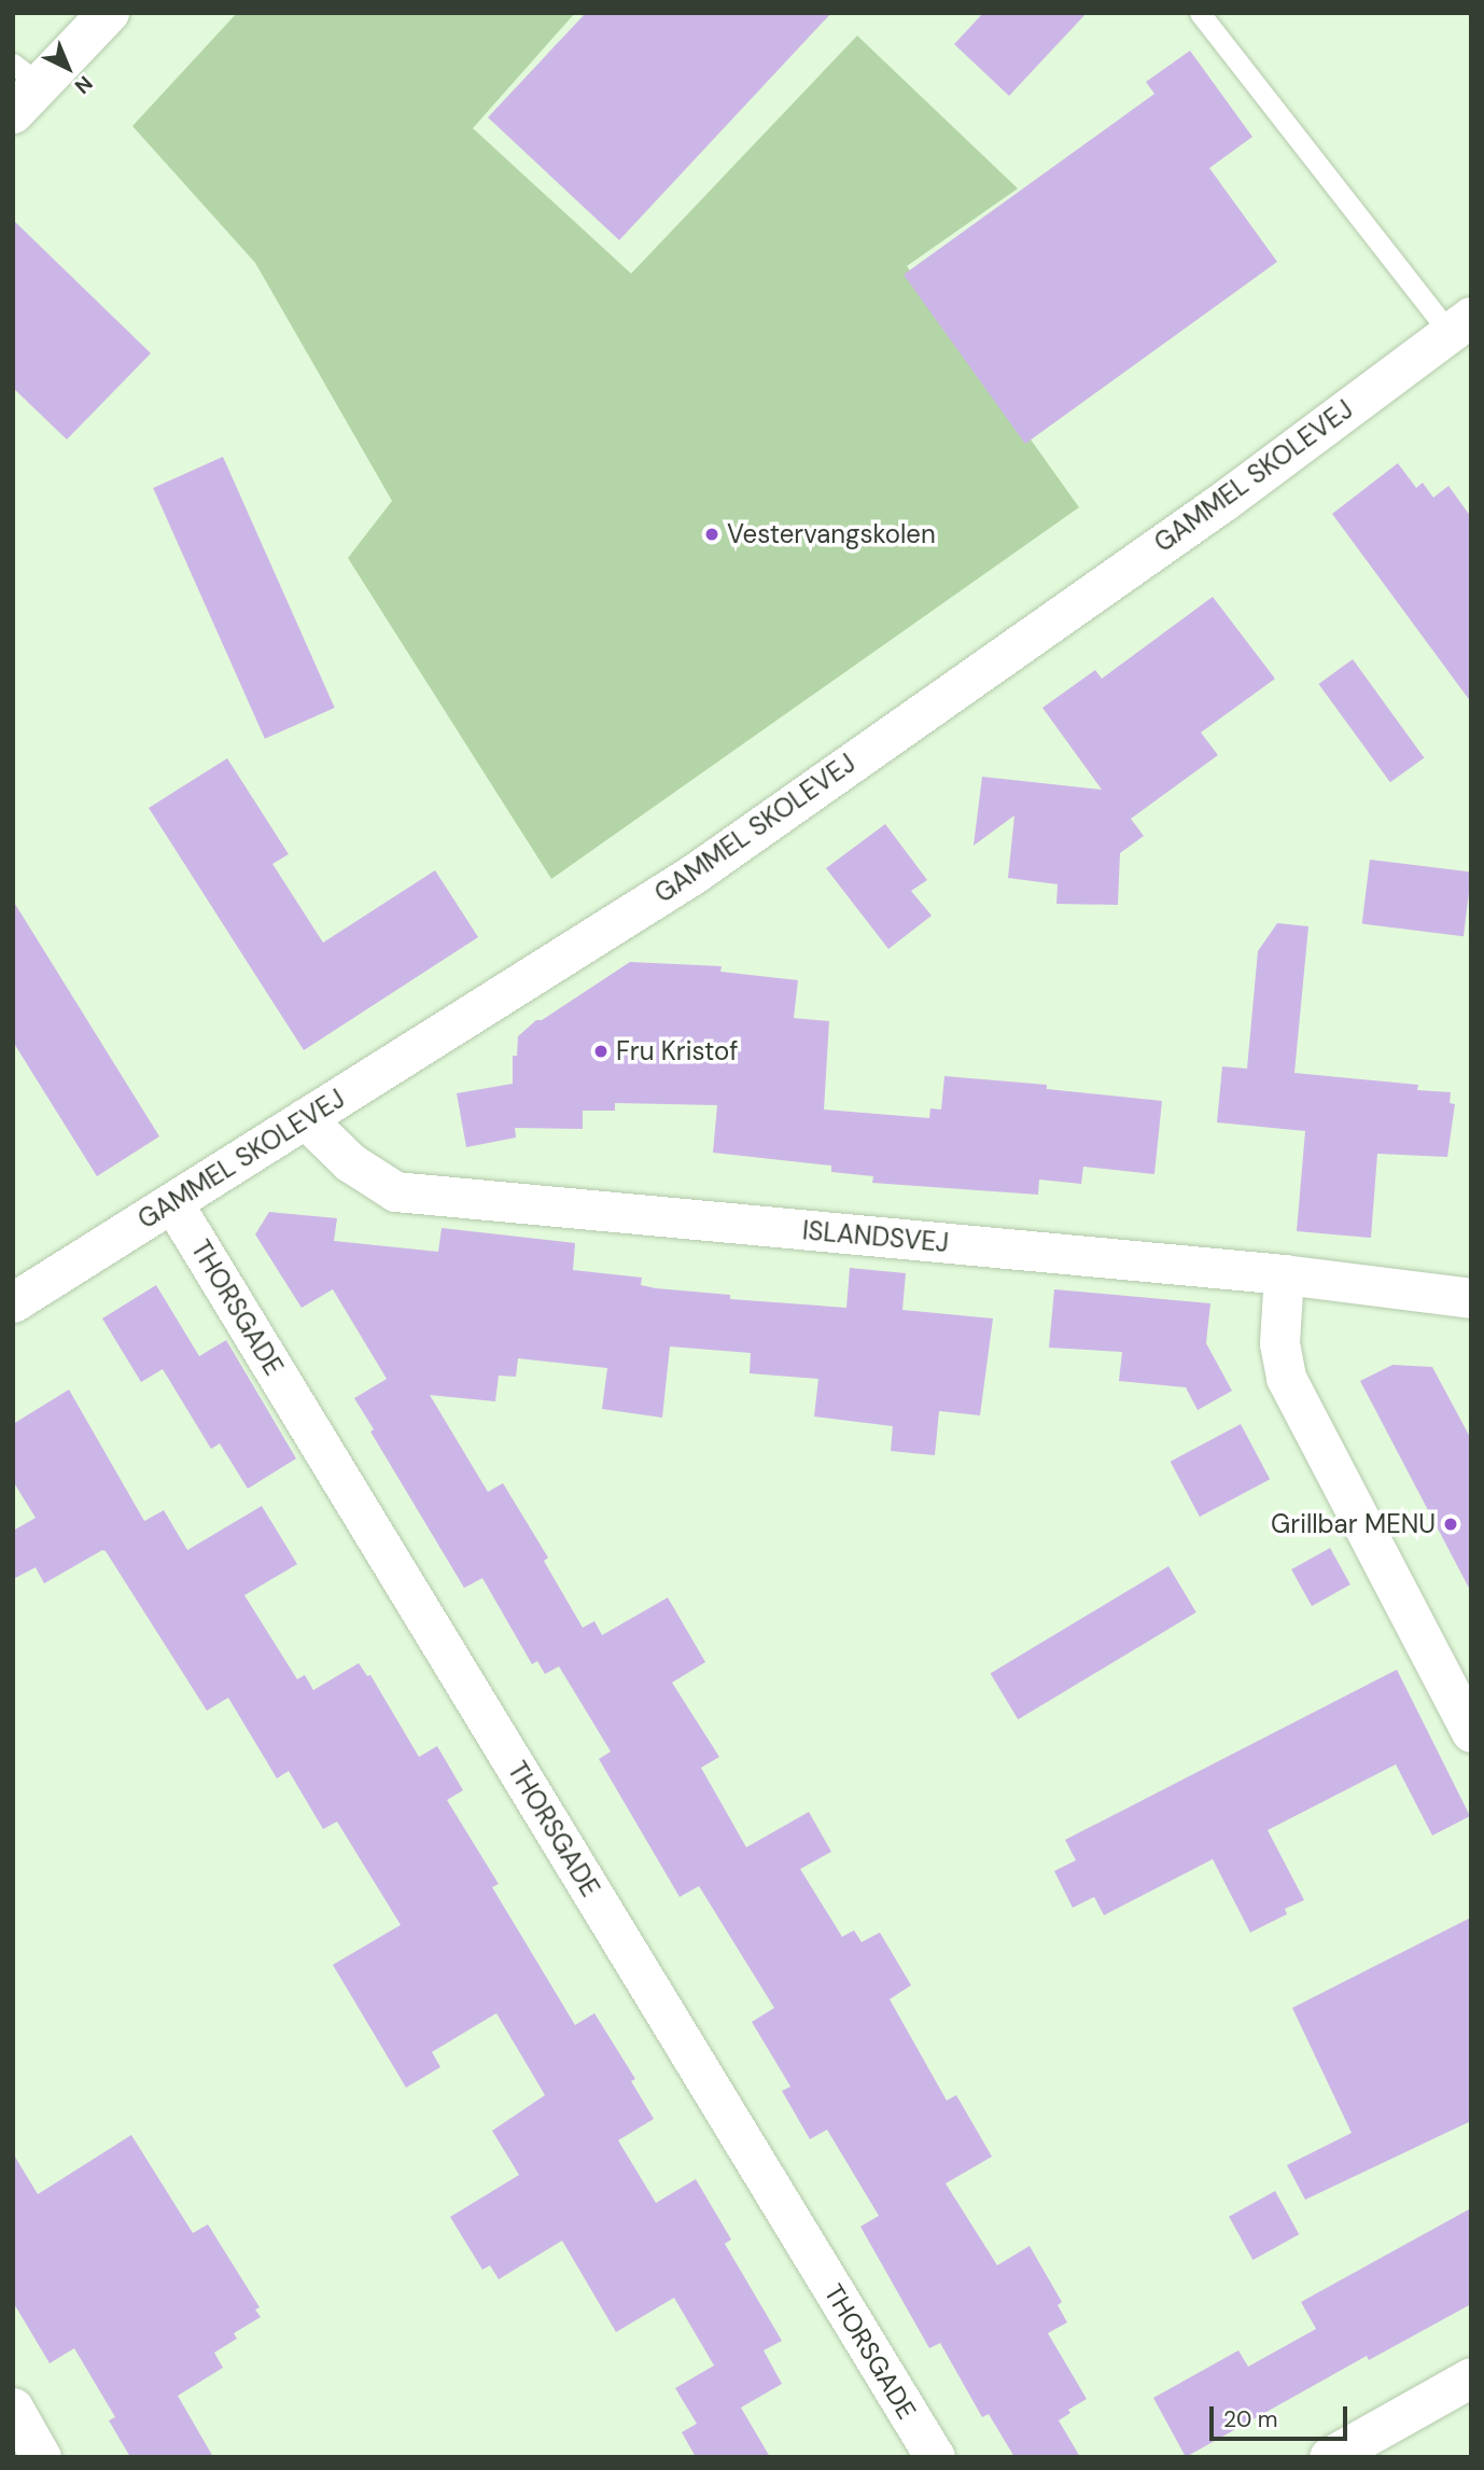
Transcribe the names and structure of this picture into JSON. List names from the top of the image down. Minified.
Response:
{"streets":{"street":["GAMMEL SKOLEVEJ","ISLANDSVEJ","THORSGADE"]},"crossings":[["GAMMEL SKOLEVEJ","ISLANDSVEJ"],["GAMMEL SKOLEVEJ","THORSGADE"]],"places":["Vestervangskolen","Fru Kristof","Grillbar MENU"],"scale_bar":"20 m","north":"bottom right"}
